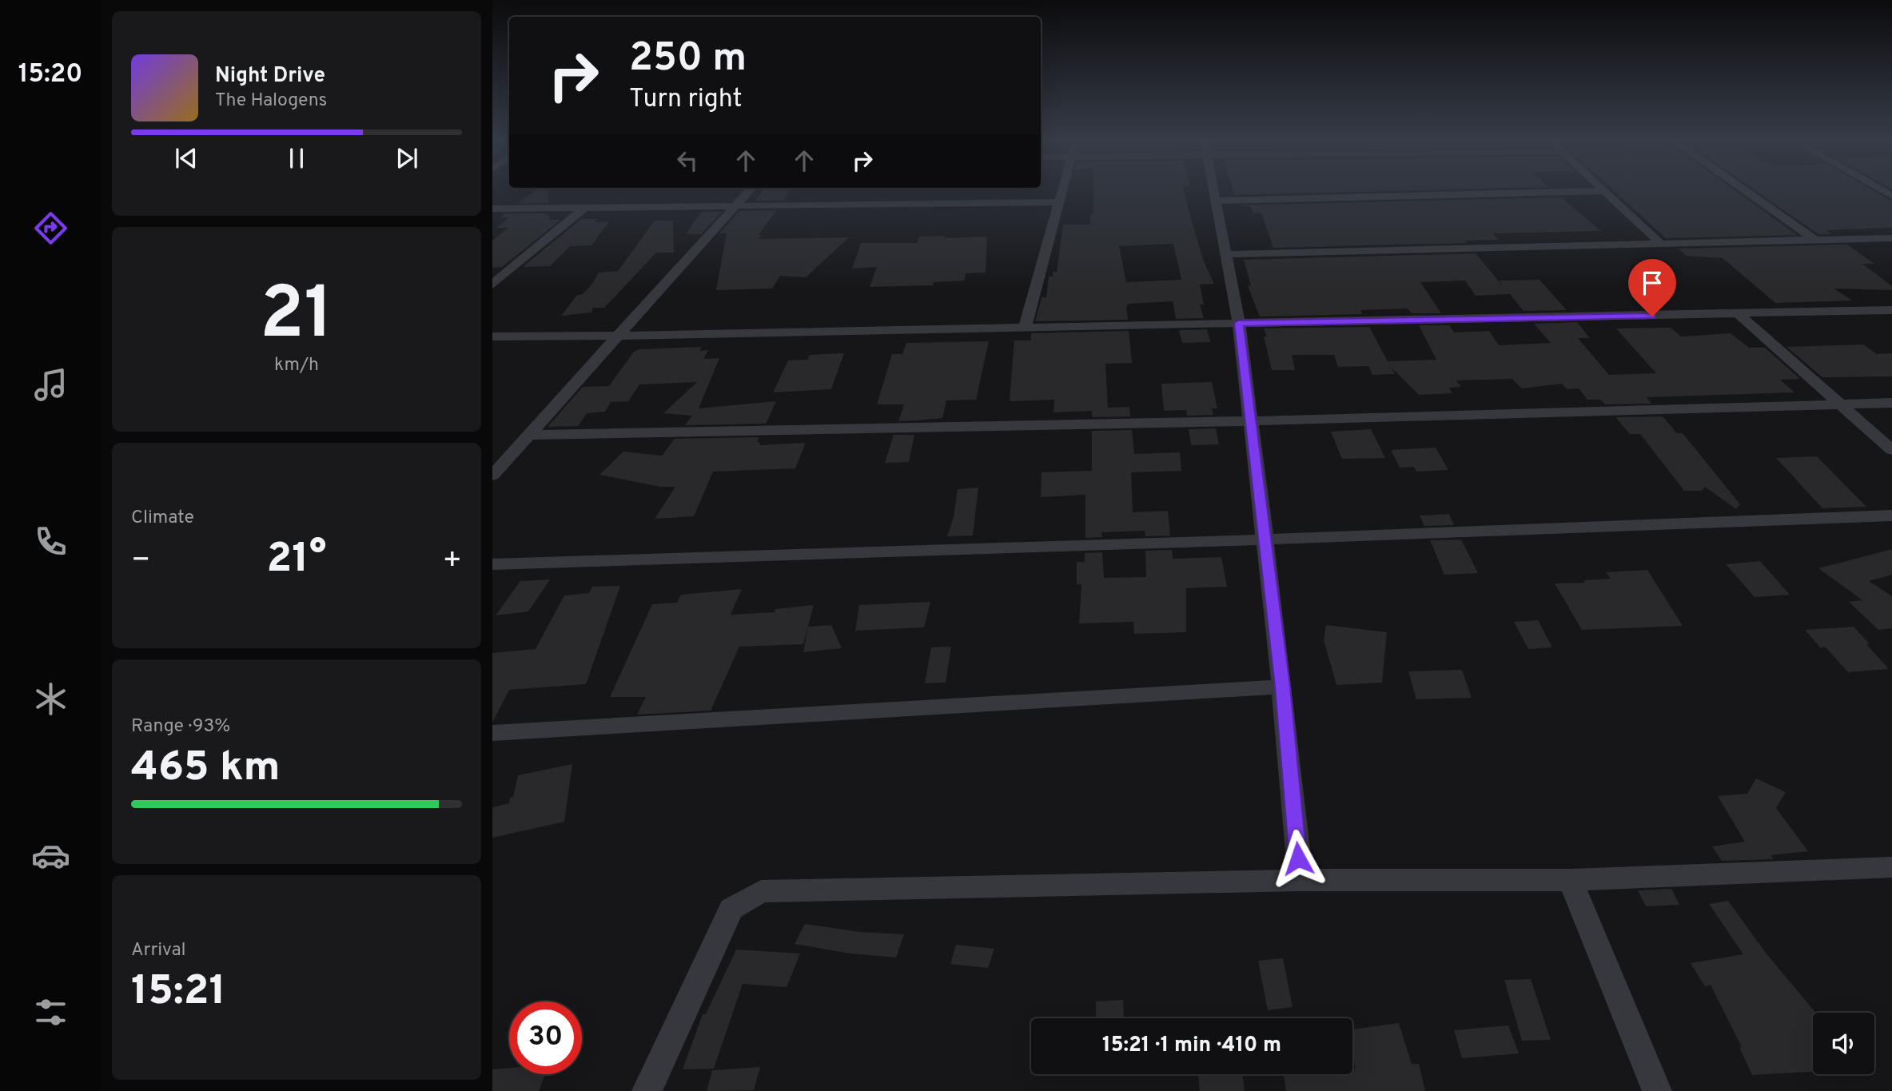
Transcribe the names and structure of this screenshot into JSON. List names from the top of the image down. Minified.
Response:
{"page":{"tabs":"15:20","turn":["250 m","Turn right"],"song":["Night Drive","The Halogens"],"tile":[["21","km/h"],"Climate",["Range · 93%","465 km"],["Arrival","15:21"]],"heat":["−","21°","+"],"limit":"30","trip":"15:21 · 1 min · 410 m"}}
